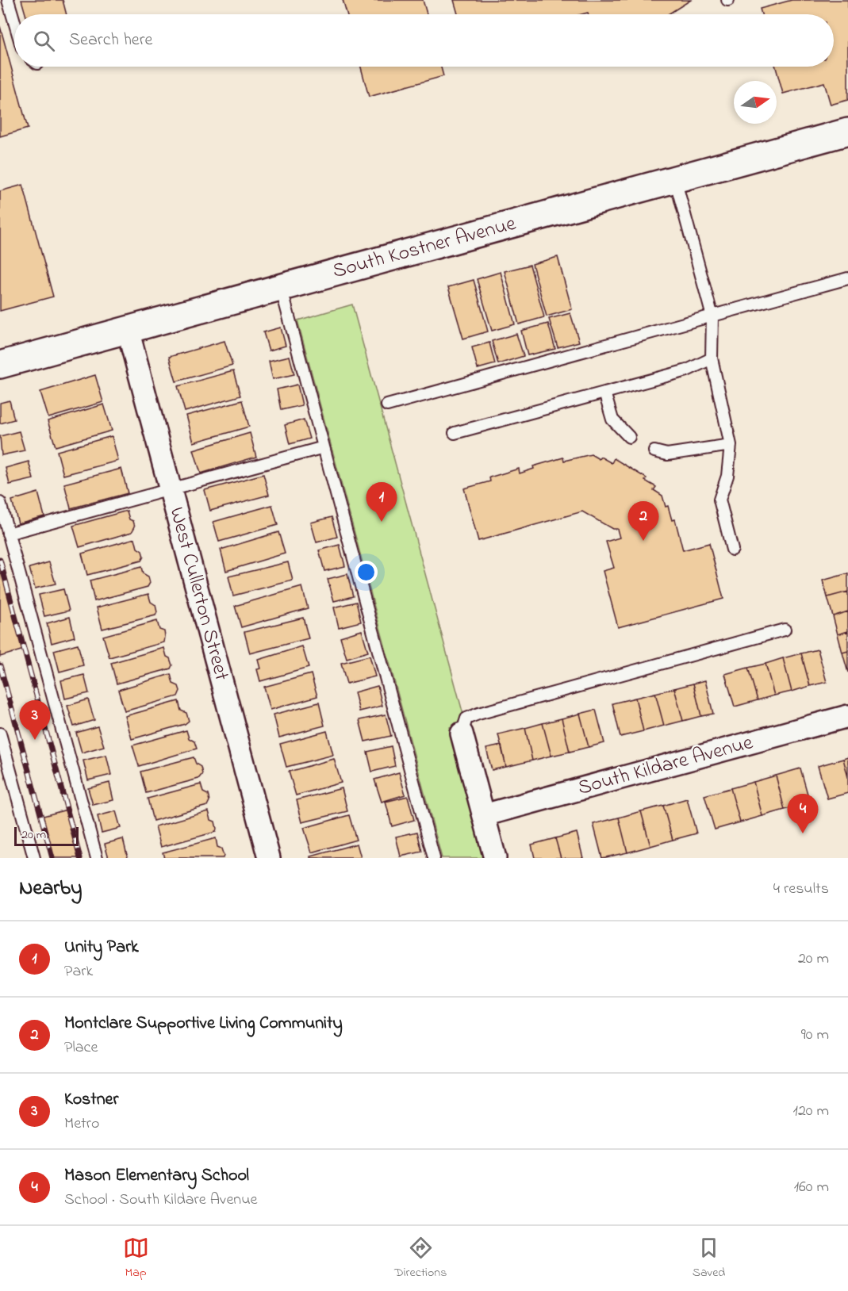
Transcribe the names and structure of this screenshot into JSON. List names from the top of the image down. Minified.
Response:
{"streets":{"street":["South Kostner Avenue","West Cullerton Street","South Kildare Avenue"]},"crossings":[["South Kostner Avenue","West Cullerton Street"]],"scale_bar":"20 m","north":"right","page":{"search":"Search here","pins":["1","2","3","4"],"scale":"20 m","heading":["Nearby","4 results"],"list":[{"mark":"1","name":"Unity Park","note":"Park","value":"20 m"},{"mark":"2","name":"Montclare Supportive Living Community","note":"Place","value":"90 m"},{"mark":"3","name":"Kostner","note":"Metro","value":"120 m"},{"mark":"4","name":"Mason Elementary School","note":"School · South Kildare Avenue","value":"160 m"}],"nav":["Map","Directions","Saved"]}}
